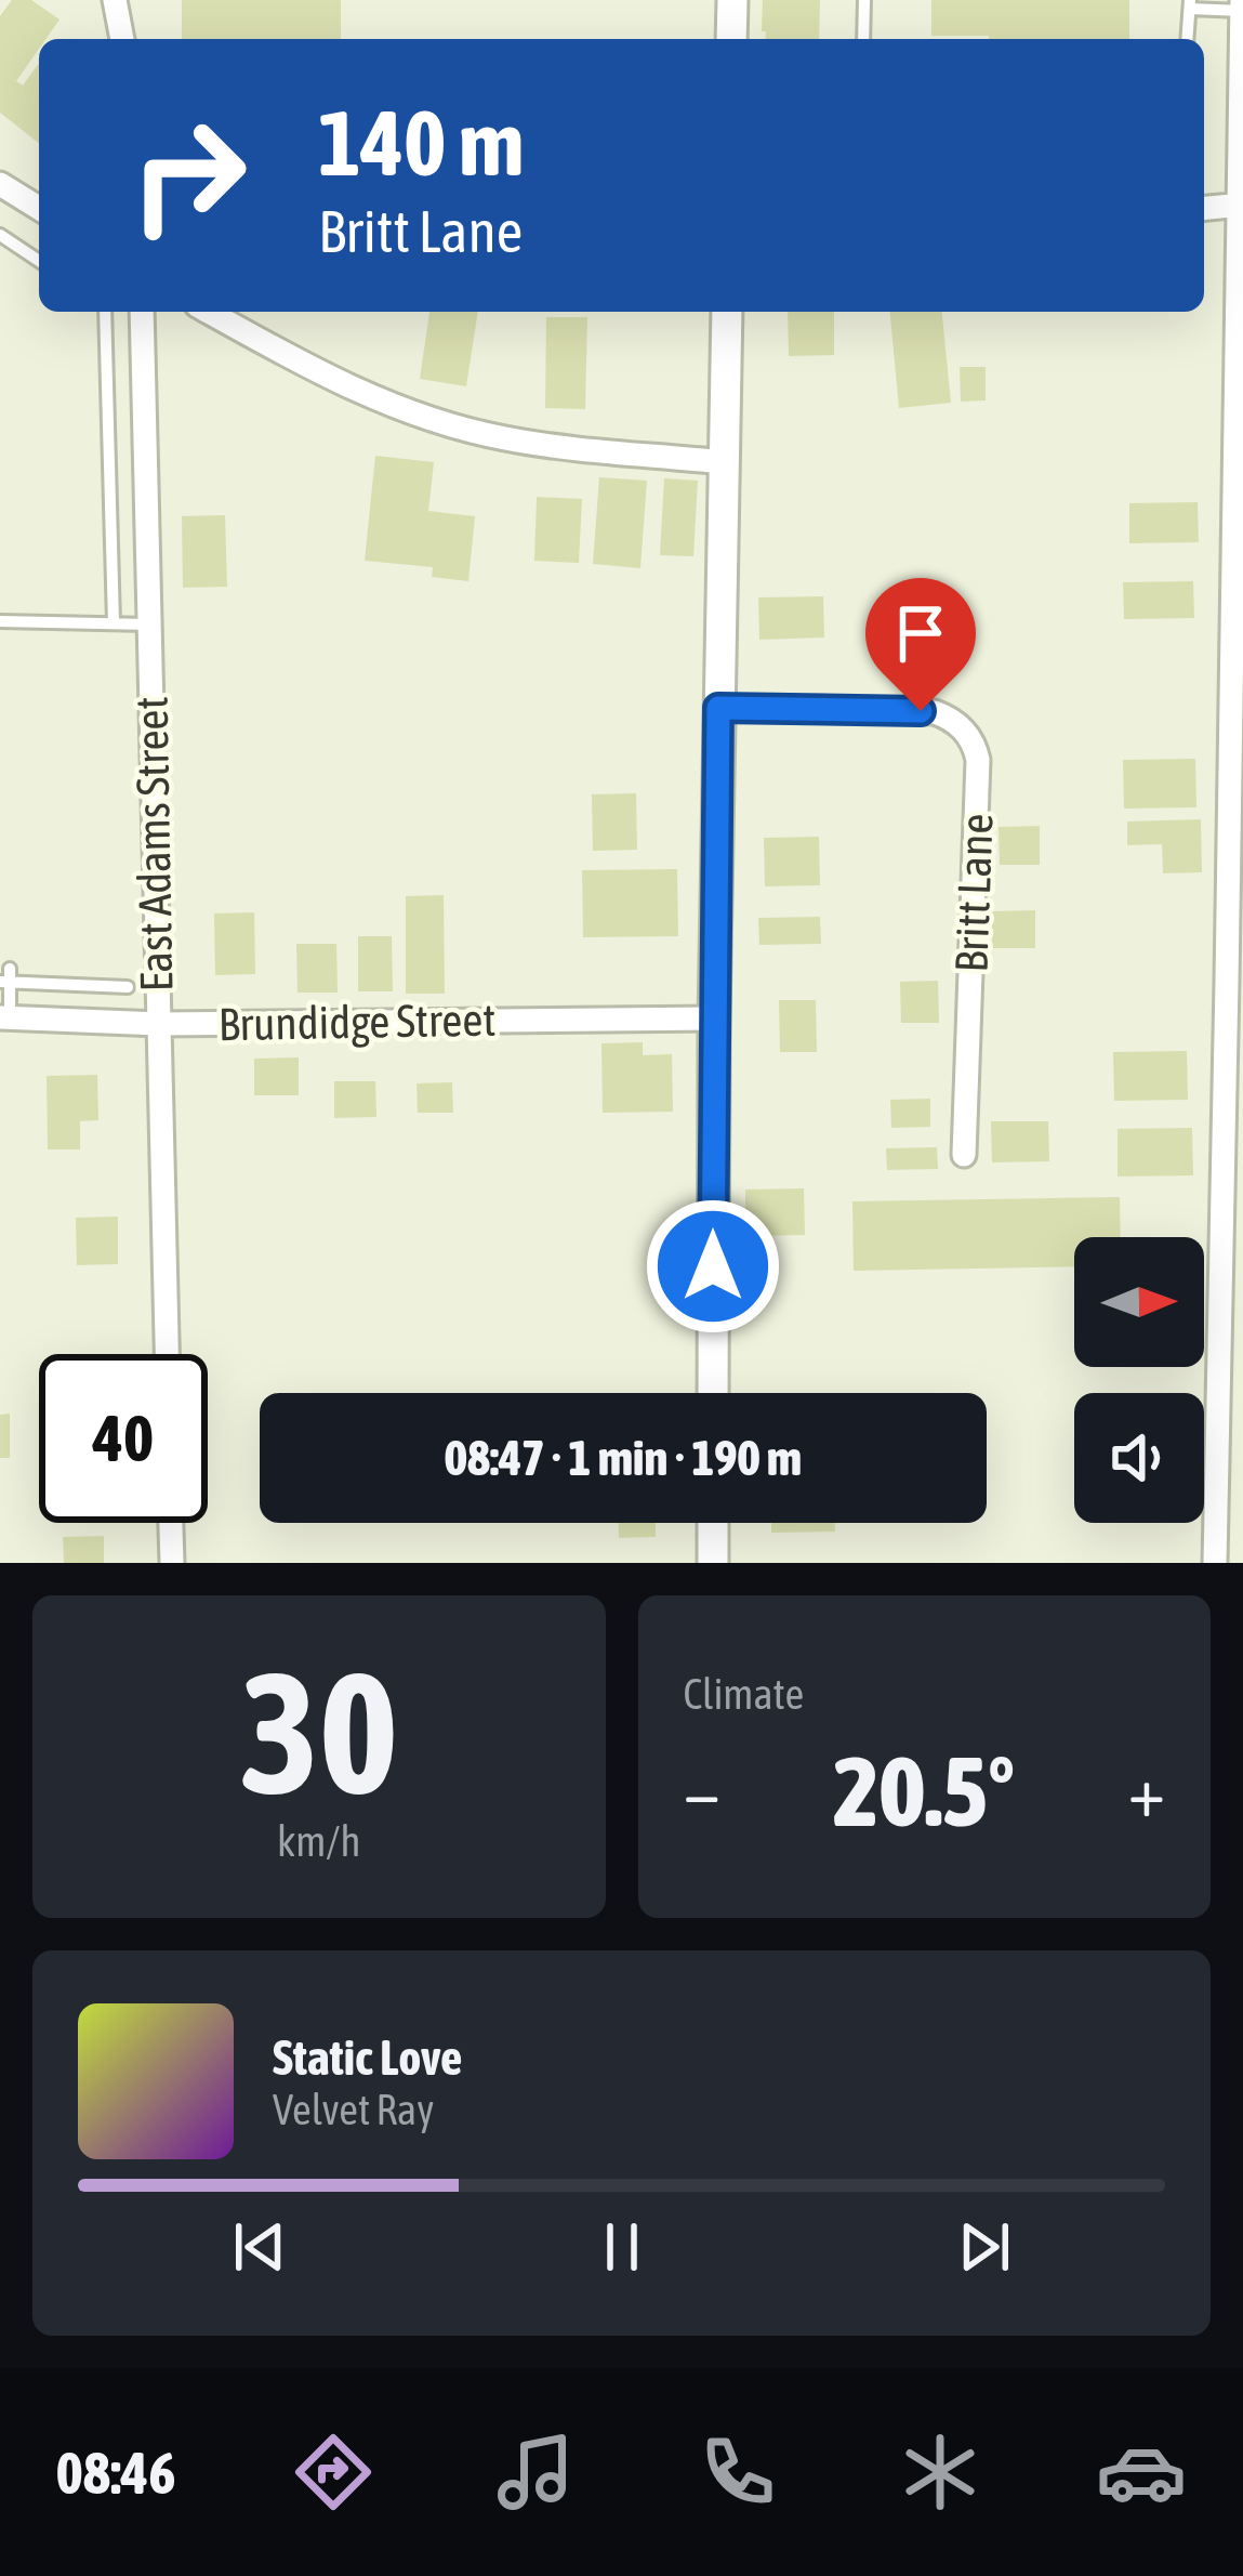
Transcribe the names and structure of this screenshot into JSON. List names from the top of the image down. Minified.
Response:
{"streets":{"street":["East Adams Street","Britt Lane","Brundidge Street"]},"crossings":[["East Adams Street","Brundidge Street"]],"north":"right","page":{"turn":["140 m","Britt Lane"],"limit":"40","trip":"08:47 · 1 min · 190 m","tile":[["30","km/h"],"Climate"],"heat":["−","20.5°","+"],"song":["Static Love","Velvet Ray"],"tabs":"08:46"}}
